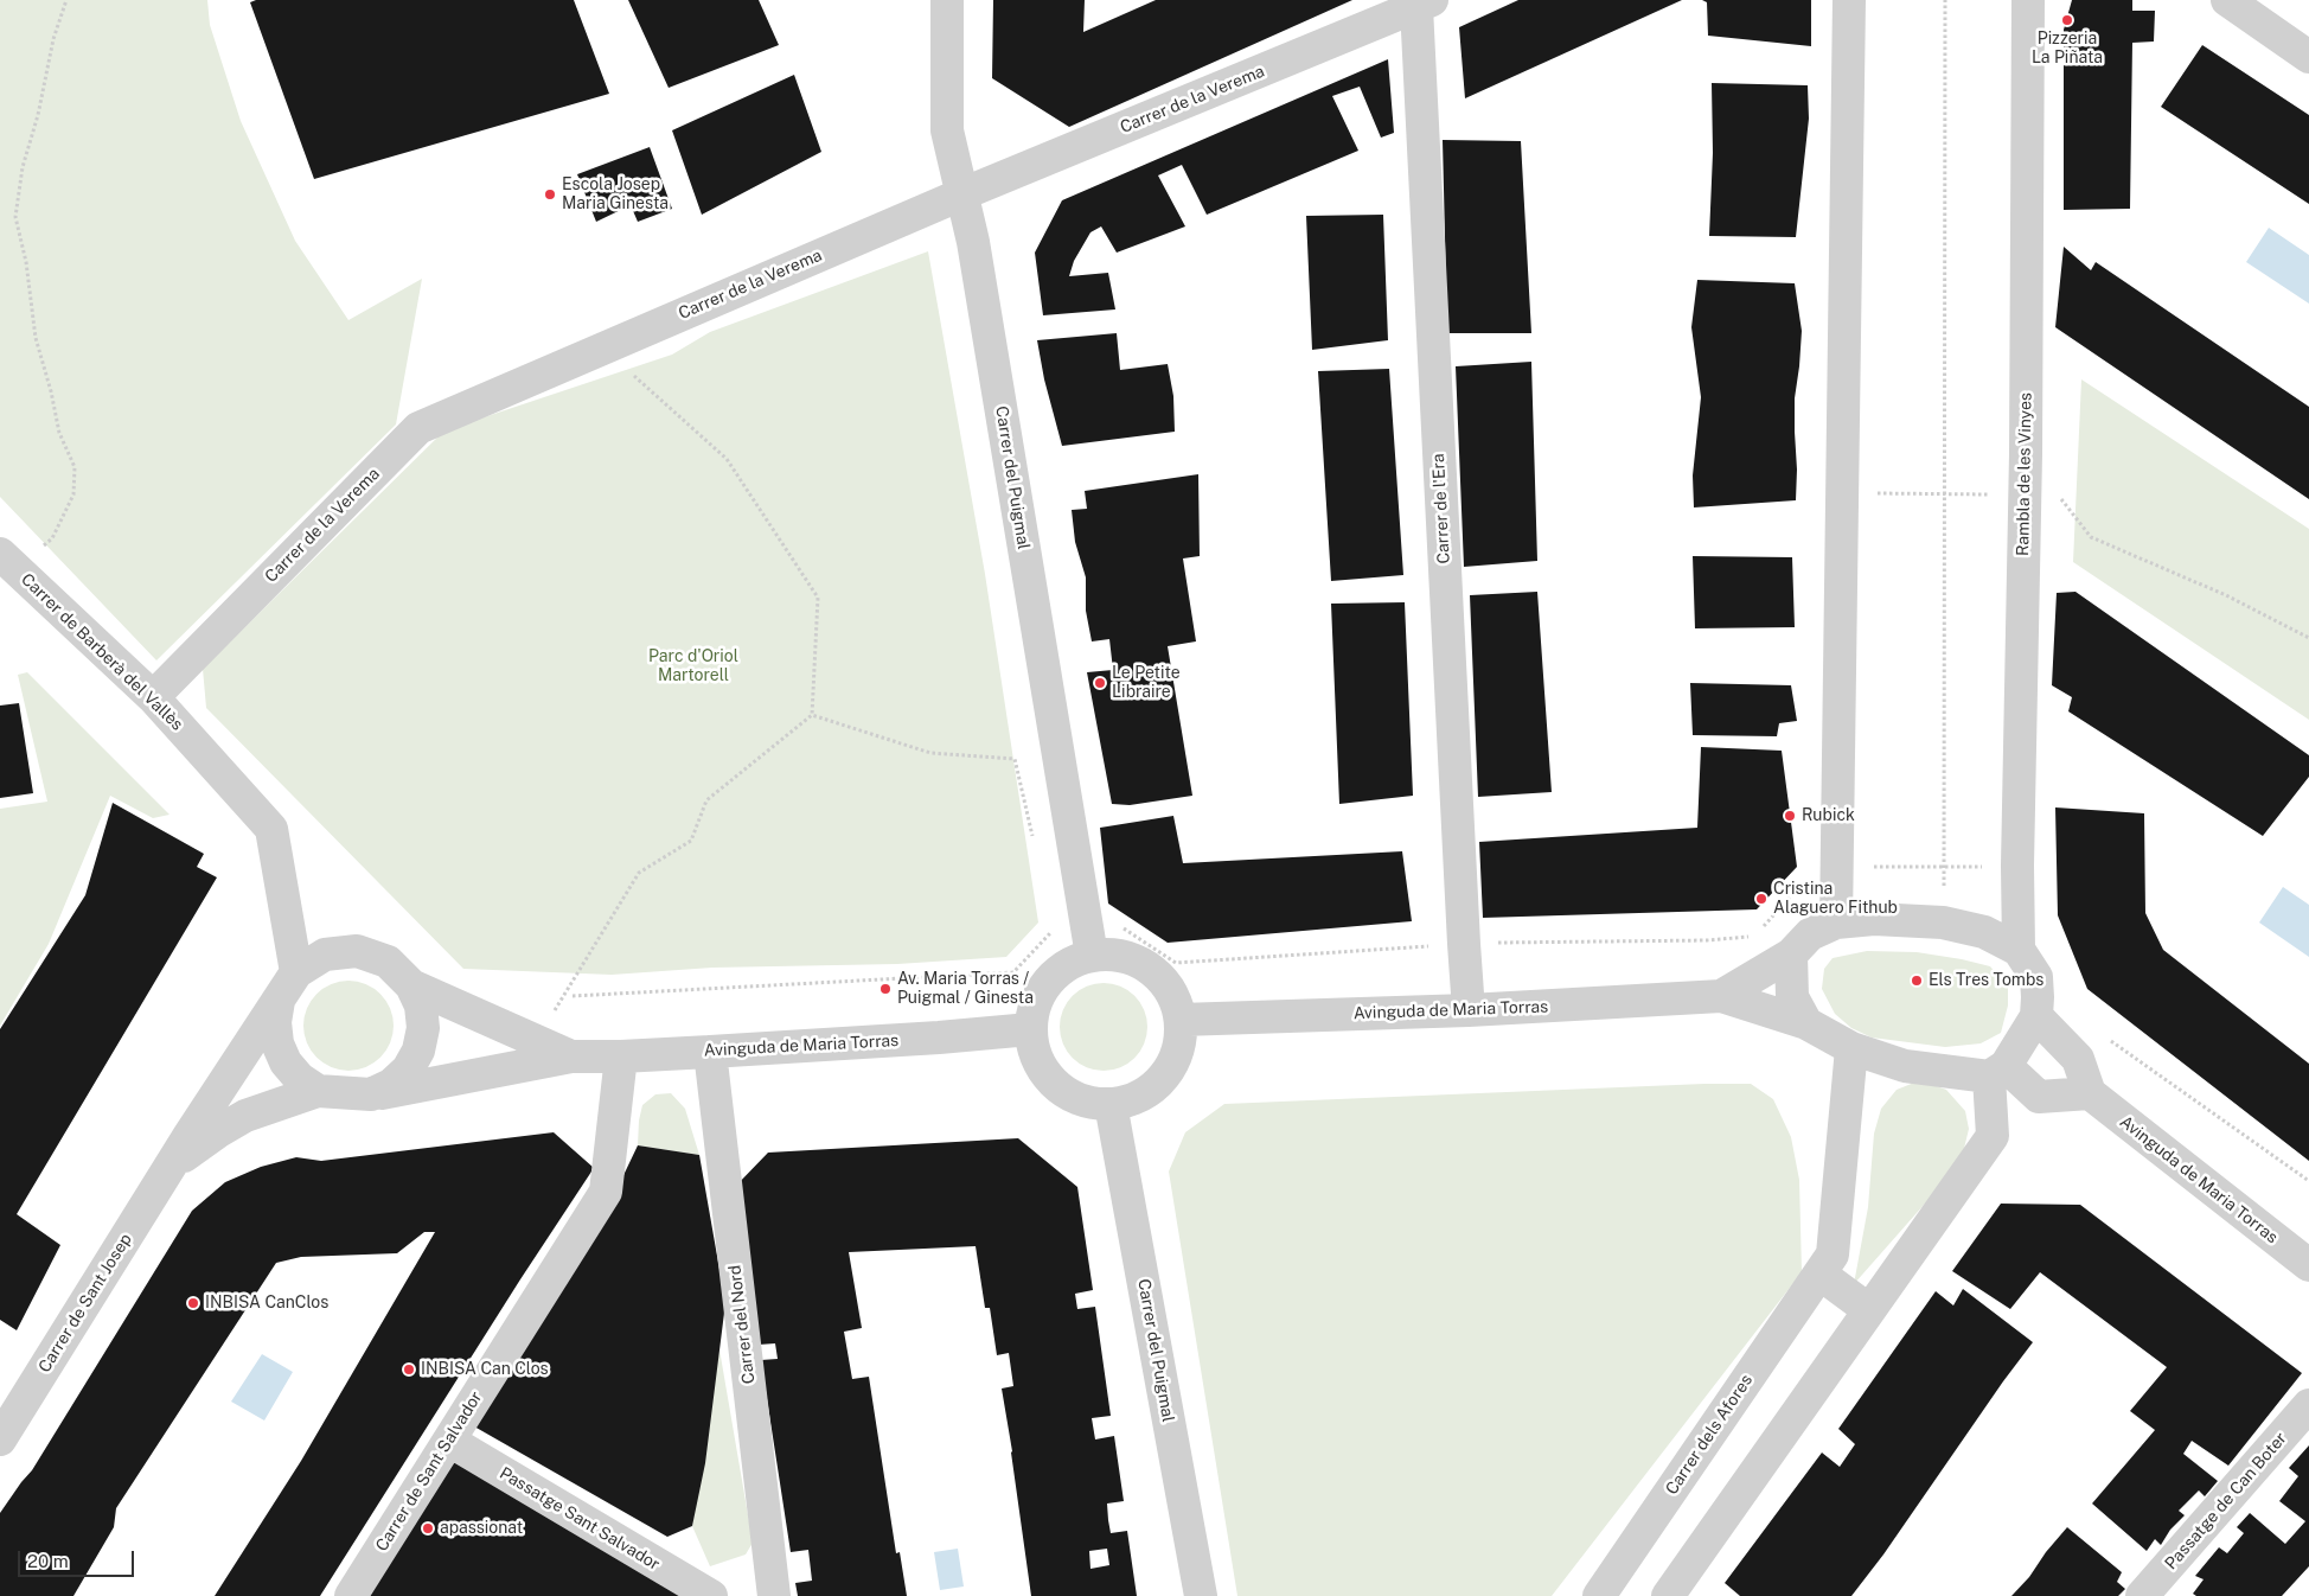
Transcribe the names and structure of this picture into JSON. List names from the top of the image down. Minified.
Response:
{"streets":{"street":["Carrer de la Verema","Rambla de les Vinyes","Carrer del Puigmal","Carrer de l'Era","Carrer de Barberà del Vallès","Avinguda de Maria Torras","Carrer de Sant Josep","Carrer del Nord","Carrer dels Afores","Carrer de Sant Salvador","Passatge de Can Boter","Passatge Sant Salvador"]},"crossings":[["Carrer de la Verema","Carrer del Puigmal"],["Carrer de la Verema","Carrer de l'Era"],["Carrer de la Verema","Carrer de Barberà del Vallès"],["Rambla de les Vinyes","Carrer dels Afores"],["Carrer del Puigmal","Avinguda de Maria Torras"],["Carrer de l'Era","Avinguda de Maria Torras"],["Carrer de Barberà del Vallès","Avinguda de Maria Torras"],["Carrer de Barberà del Vallès","Carrer de Sant Josep"],["Avinguda de Maria Torras","Carrer de Sant Josep"],["Avinguda de Maria Torras","Carrer del Nord"],["Avinguda de Maria Torras","Carrer de Sant Salvador"],["Carrer de Sant Salvador","Passatge Sant Salvador"]],"parks":["Parc d'Oriol Martorell"],"places":["Pizzeria La Piñata","Escola Josep Maria Ginesta","Le Petite Libraire","Rubick","Cristina Alaguero Fithub","Els Tres Tombs","Av. Maria Torras / Puigmal / Ginesta","INBISA CanClos","INBISA Can Clos","apassionat"],"scale_bar":"20 m"}
